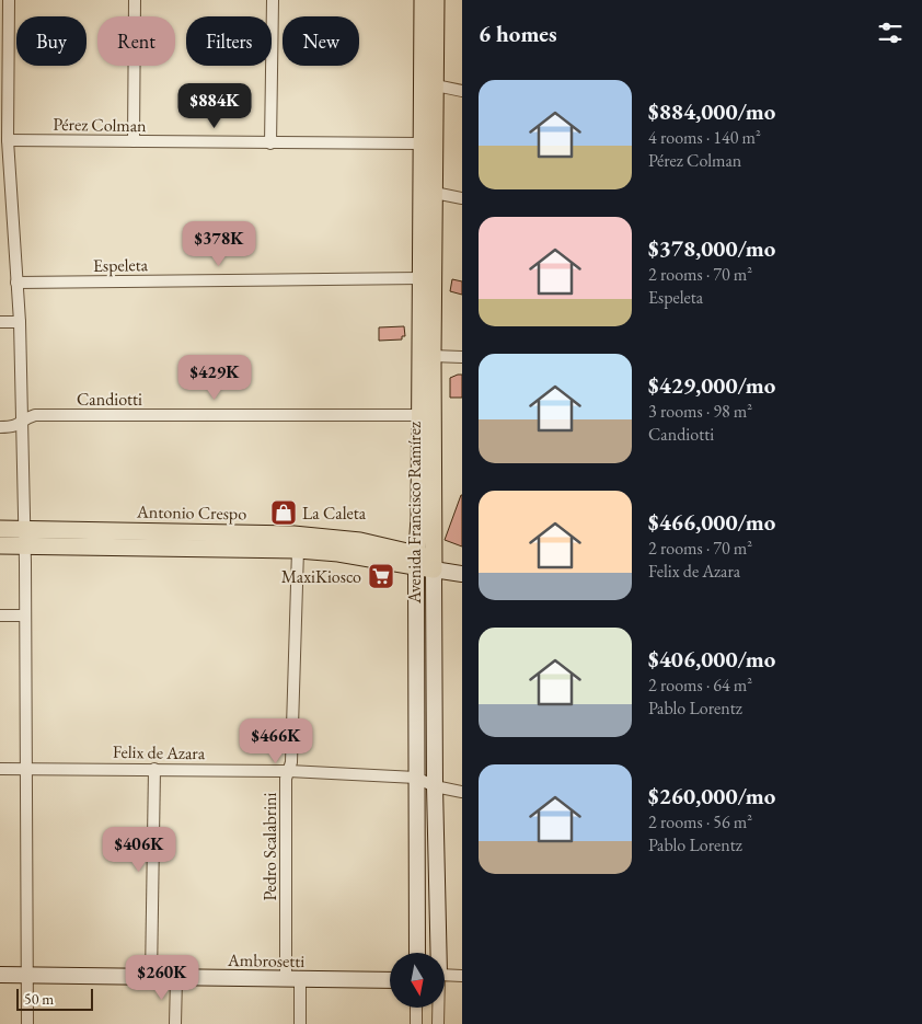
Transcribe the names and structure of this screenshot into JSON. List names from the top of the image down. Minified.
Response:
{"streets":{"main road":["Antonio Crespo","Avenida Francisco Ramírez"],"street":["Pérez Colman","Espeleta","Candiotti","Felix de Azara","Pedro Scalabrini","Ambrosetti"]},"crossings":[["Pérez Colman","Avenida Francisco Ramírez"],["Espeleta","Avenida Francisco Ramírez"],["Candiotti","Avenida Francisco Ramírez"],["Antonio Crespo","Avenida Francisco Ramírez"],["Antonio Crespo","Pedro Scalabrini"],["Avenida Francisco Ramírez","Felix de Azara"],["Felix de Azara","Pedro Scalabrini"],["Pedro Scalabrini","Ambrosetti"]],"places":{"shop":["La Caleta"],"supermarket":["MaxiKiosco"]},"scale_bar":"50 m","north":"bottom","page":{"heading":"6 homes","chip":["Buy","Rent","Filters","New"],"list":[{"name":"$884,000/mo","note":"4 rooms · 140 m² · Pérez Colman"},{"name":"$378,000/mo","note":"2 rooms · 70 m² · Espeleta"},{"name":"$429,000/mo","note":"3 rooms · 98 m² · Candiotti"},{"name":"$466,000/mo","note":"2 rooms · 70 m² · Felix de Azara"},{"name":"$406,000/mo","note":"2 rooms · 64 m² · Pablo Lorentz"},{"name":"$260,000/mo","note":"2 rooms · 56 m² · Pablo Lorentz"}],"price":["$884K","$378K","$429K","$466K","$406K","$260K"],"scale":"50 m"}}
